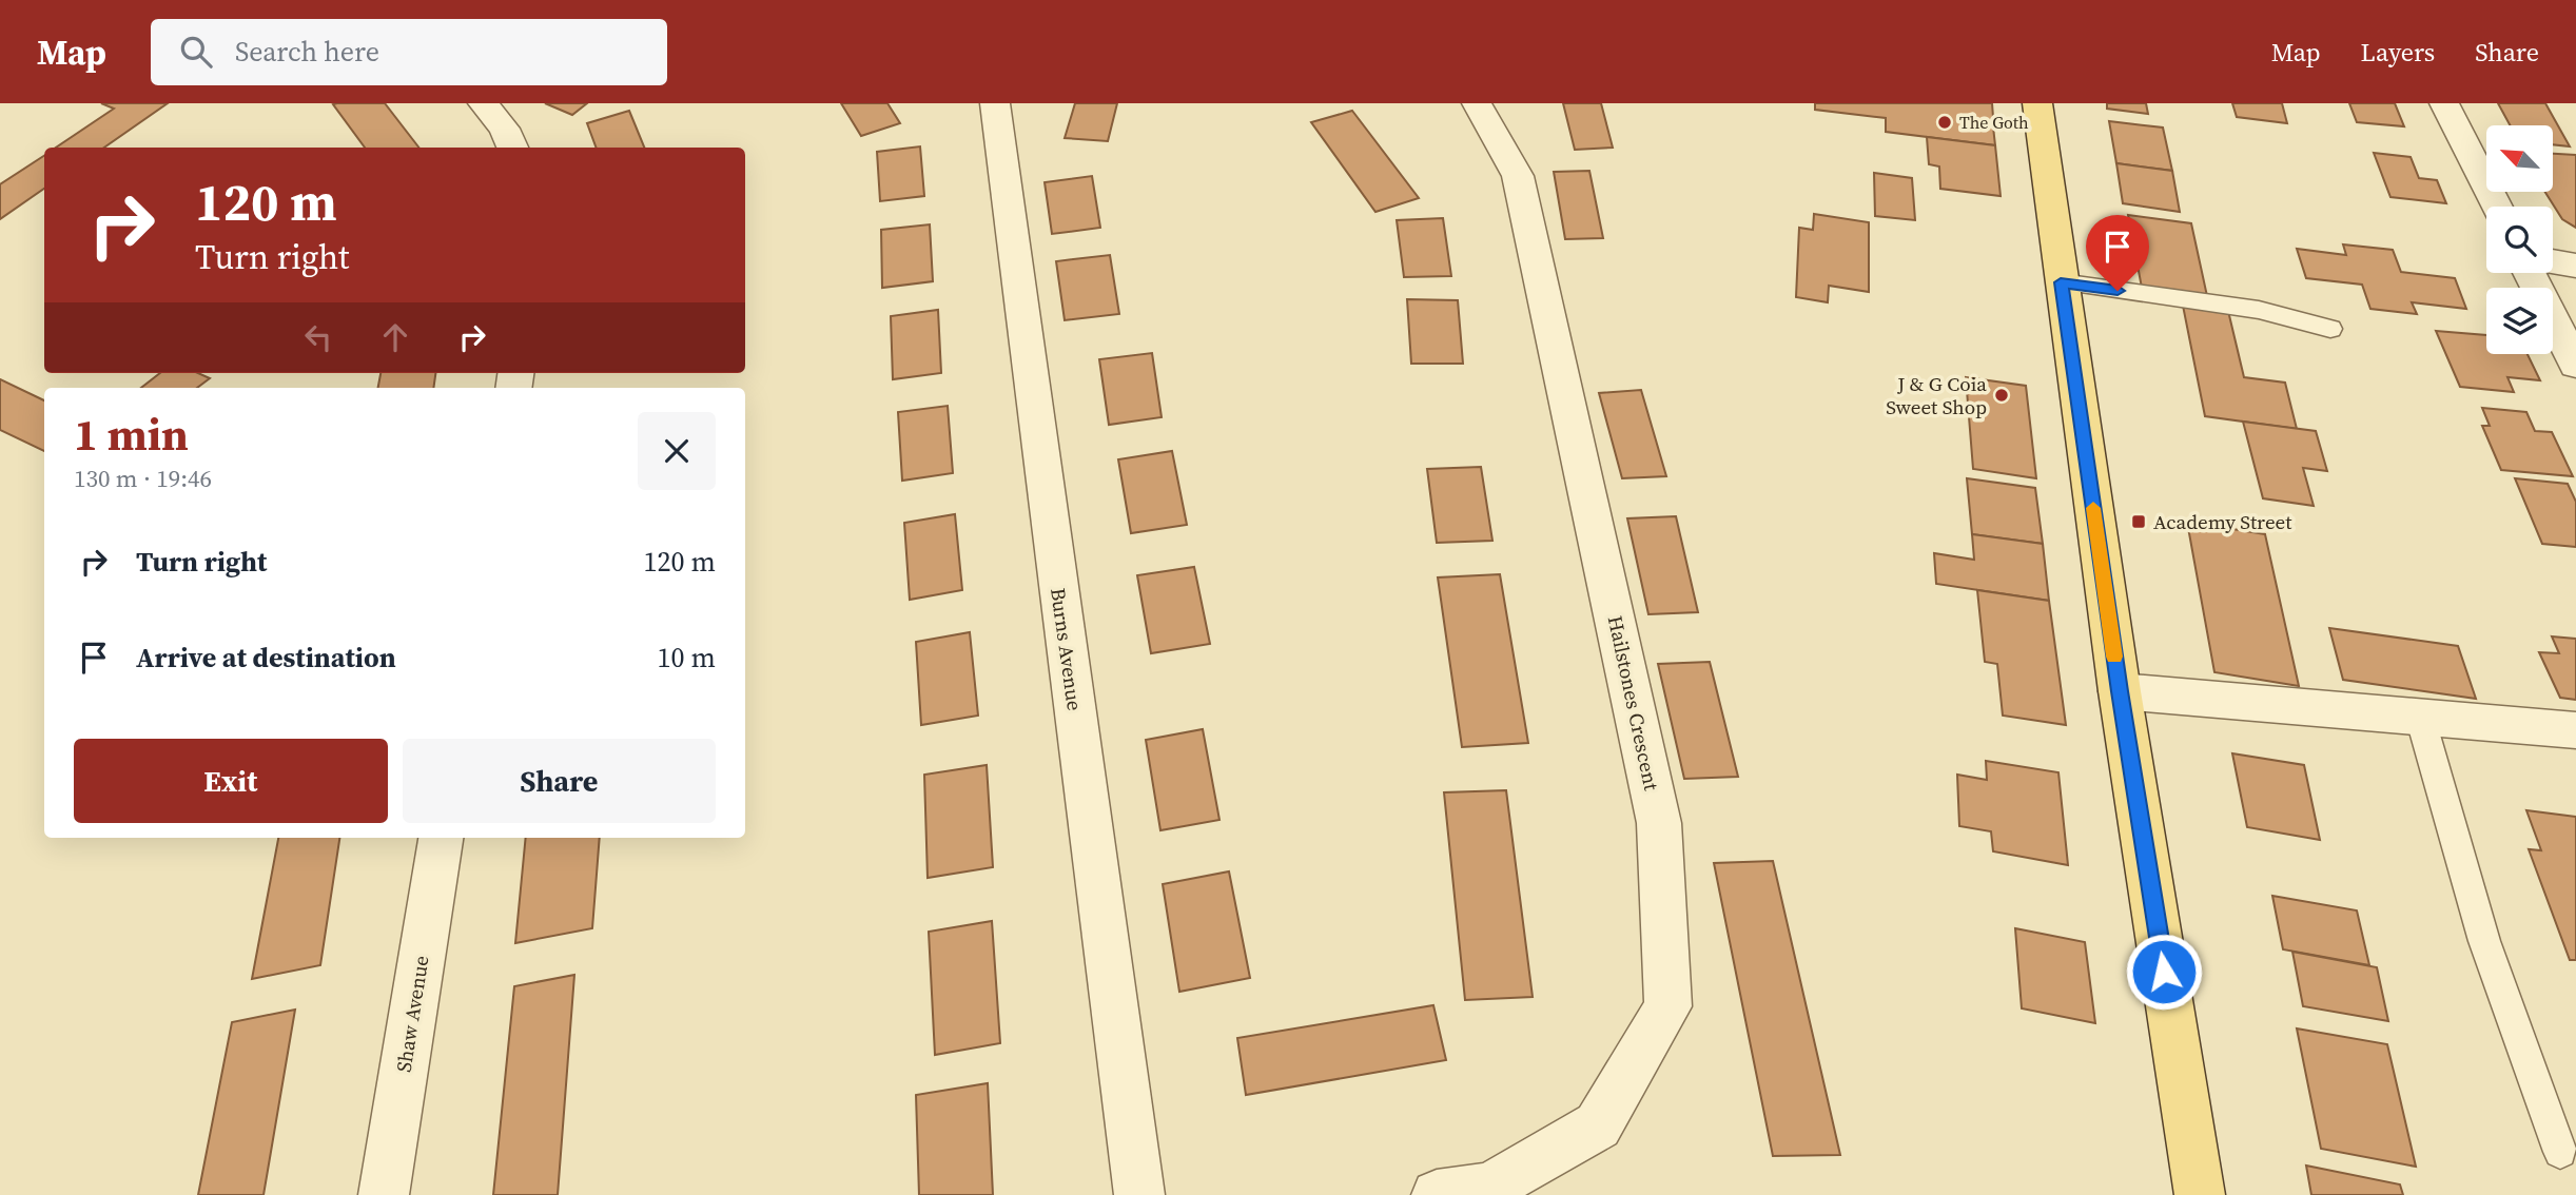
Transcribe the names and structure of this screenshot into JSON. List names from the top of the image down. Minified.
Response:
{"streets":{"street":["Burns Avenue","Hailstones Crescent","Shaw Avenue"]},"places":{"other":["The Goth","J & G Coia Sweet Shop"],"transit":["Academy Street"]},"north":"top left","page":{"header":"Map","search":"Search here","nav":["Map","Layers","Share"],"turn":["120 m","Turn right"],"heading":["1 min","130 m · 19:46"],"list":[{"name":"Turn right","value":"120 m"},{"name":"Arrive at destination","value":"10 m"}],"buttons":["Exit","Share"]}}
